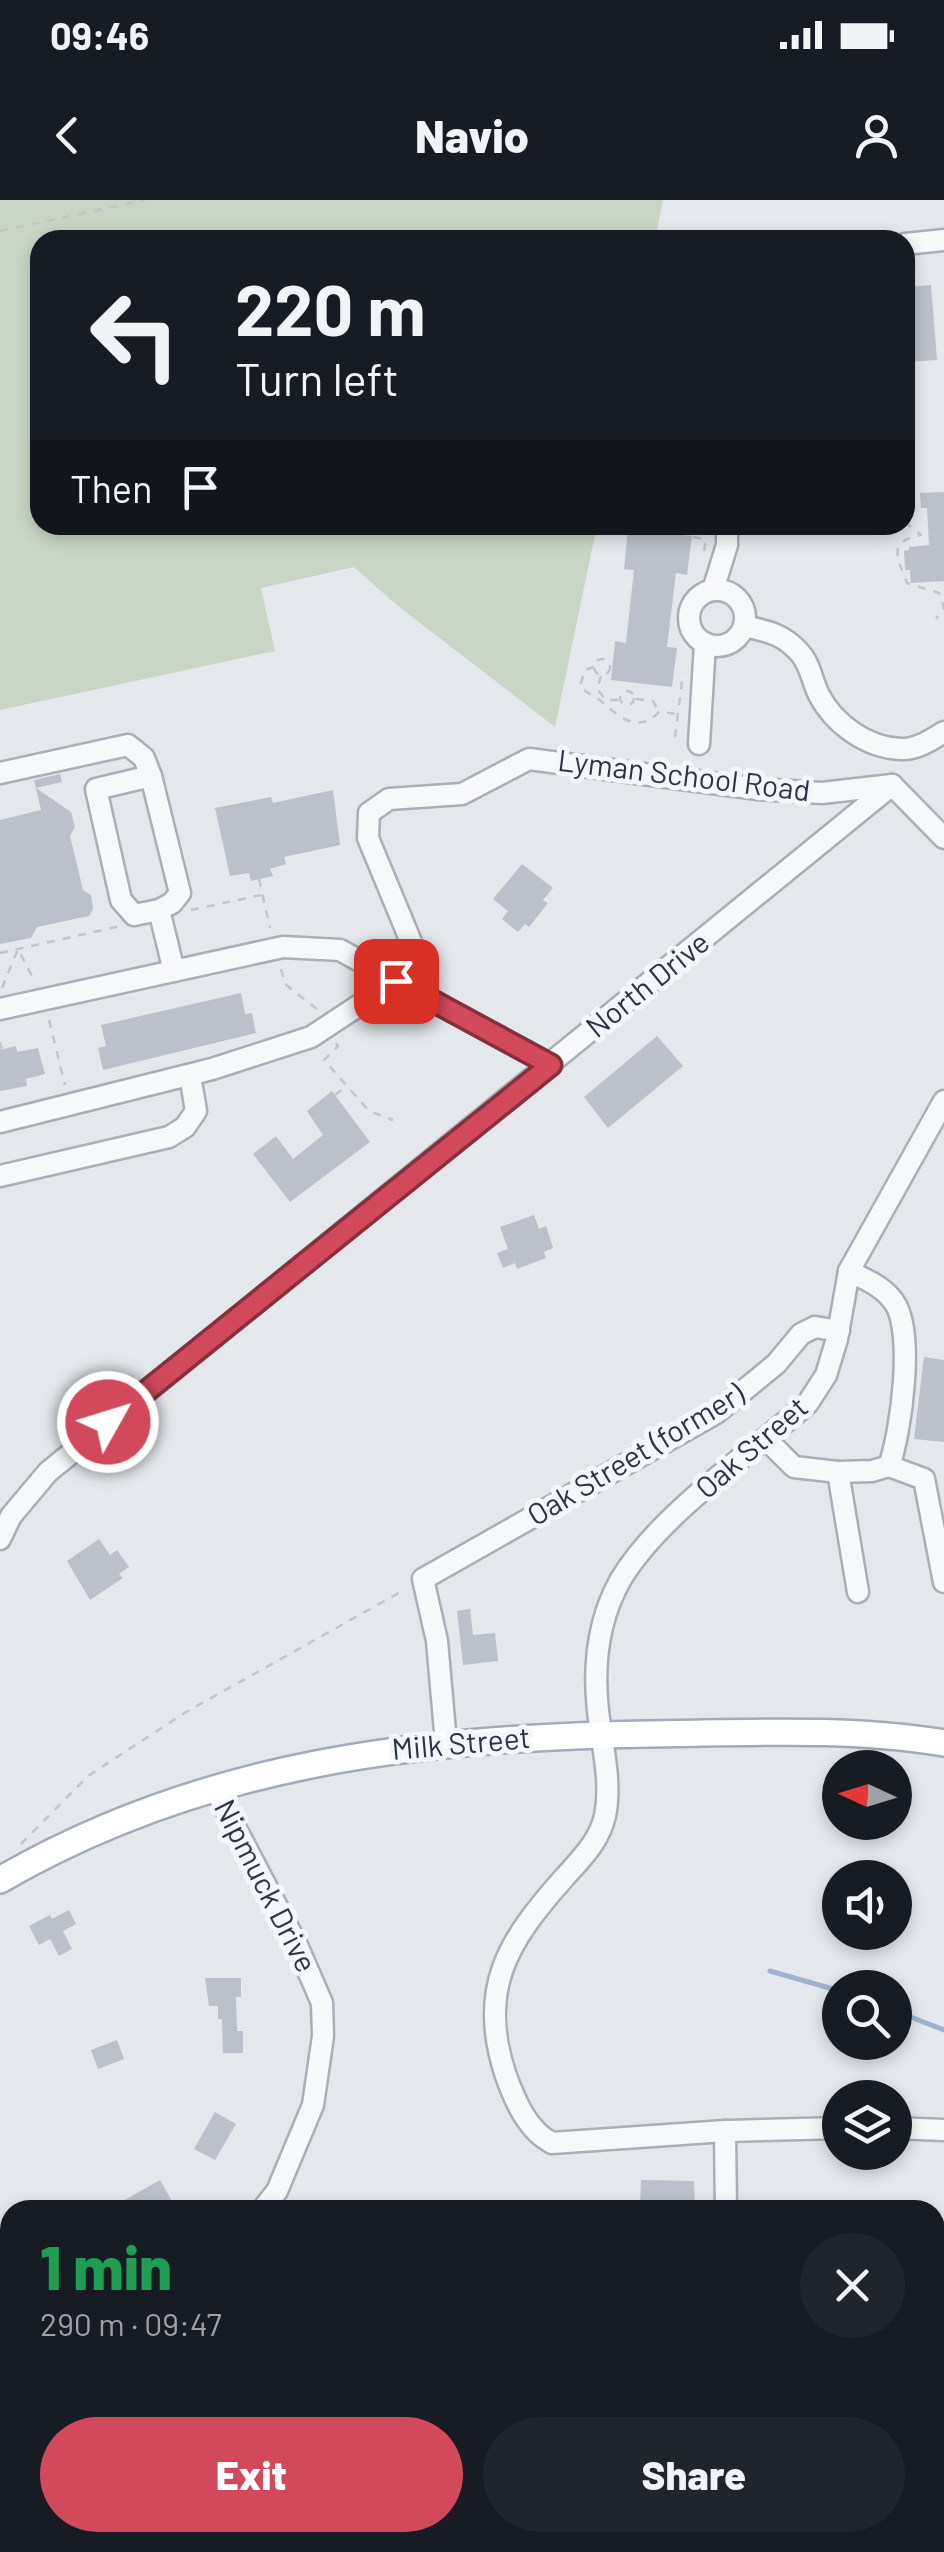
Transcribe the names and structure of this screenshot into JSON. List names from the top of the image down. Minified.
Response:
{"streets":{"main road":["Milk Street"],"street":["Lyman School Road","North Drive","Oak Street","Oak Street (former)","Nipmuck Drive"]},"crossings":[["Lyman School Road","North Drive"],["Oak Street","Oak Street (former)"],["Oak Street","Milk Street"],["Milk Street","Nipmuck Drive"]],"north":"left","page":{"status":"09:46","header":"Navio","turn":["220 m","Turn left"],"then":"Then","heading":["1 min","290 m · 09:47"],"buttons":["Exit","Share"]}}
